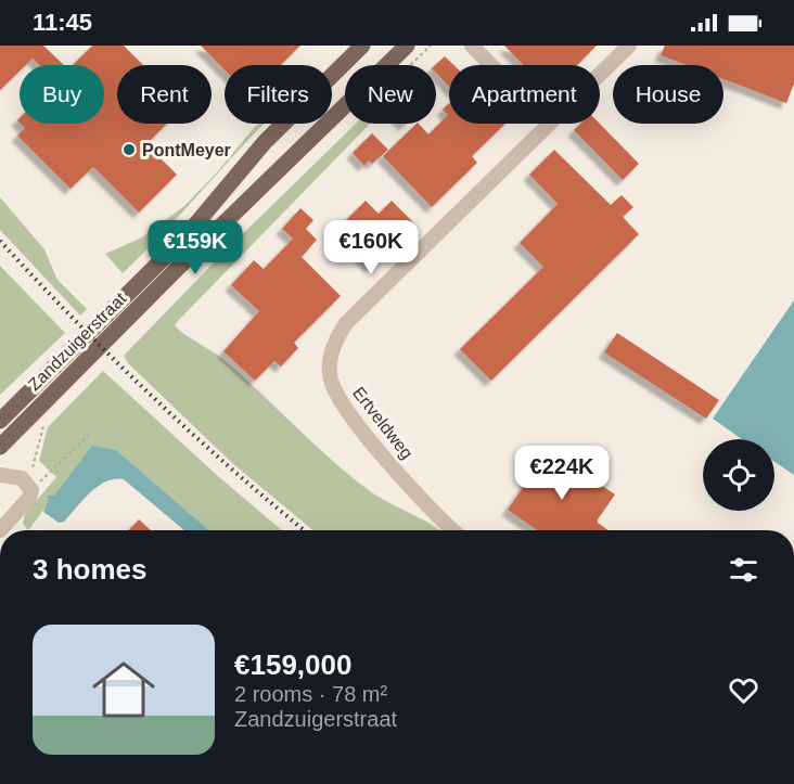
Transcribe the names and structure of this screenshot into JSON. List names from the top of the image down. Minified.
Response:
{"streets":{"main road":["Zandzuigerstraat"],"street":["Ertveldweg"]},"places":["PontMeyer"],"page":{"status":"11:45","chip":["Buy","Rent","Filters","New","Apartment","House"],"price":["€159K","€160K","€224K"],"heading":"3 homes","list":[{"name":"€159,000","note":"2 rooms · 78 m² · Zandzuigerstraat"}]}}
